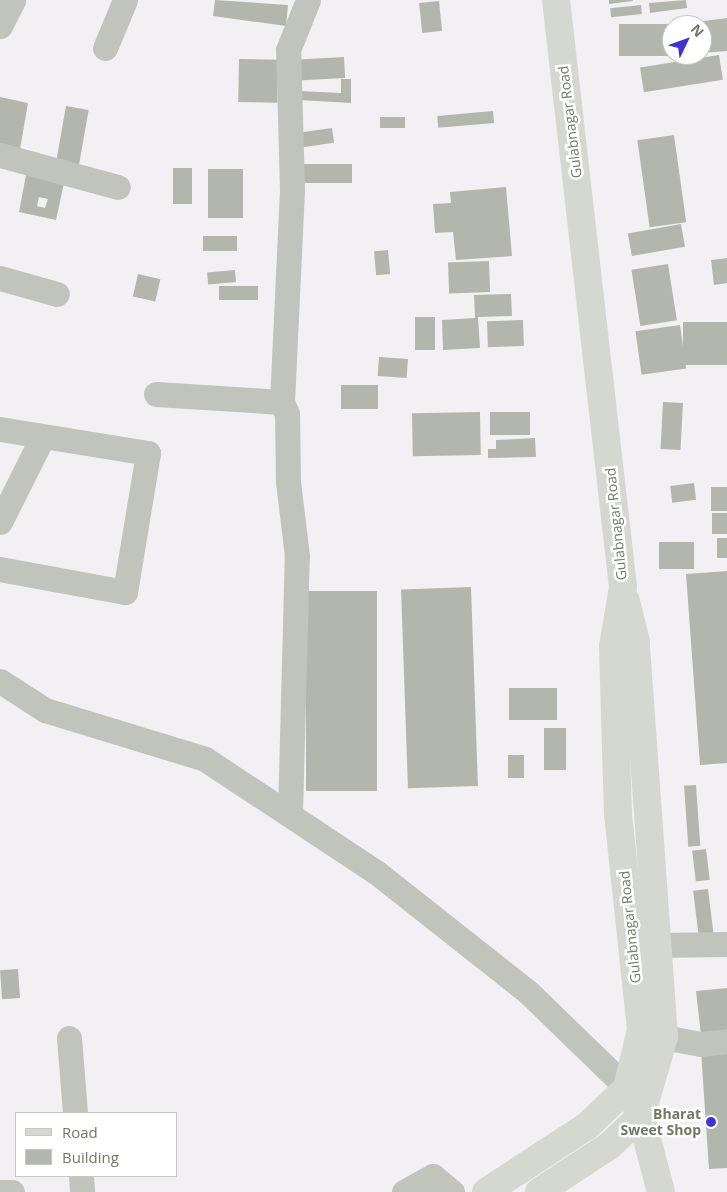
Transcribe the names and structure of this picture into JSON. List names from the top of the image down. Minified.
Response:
{"streets":{"main road":["Gulabnagar Road"]},"places":["Bharat Sweet Shop"],"legend":["Road","Building"],"north":"top right"}
